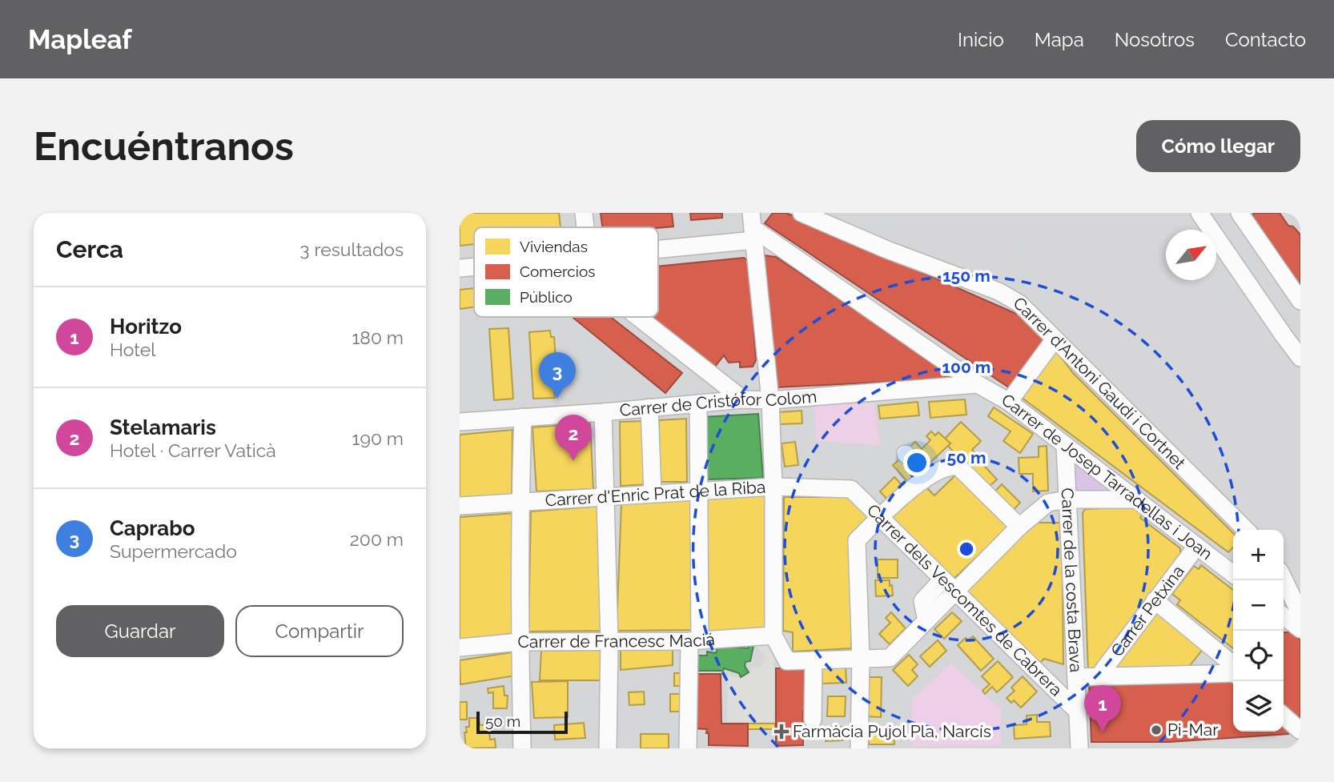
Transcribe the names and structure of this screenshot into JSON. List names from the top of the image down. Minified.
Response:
{"streets":{"street":["Carrer d'Antoni Gaudí i Cortnet","Carrer de Cristófor Colom","Carrer de Josep Tarradellas i Joan","Carrer d'Enric Prat de la Riba","Carrer de la costa Brava","Carrer dels Vescomtes de Cabrera","Carrer Petxina","Carrer de Francesc Maciá"]},"crossings":[["Carrer de Cristófor Colom","Carrer de Josep Tarradellas i Joan"],["Carrer de Josep Tarradellas i Joan","Carrer de la costa Brava"],["Carrer de Josep Tarradellas i Joan","Carrer Petxina"],["Carrer d'Enric Prat de la Riba","Carrer dels Vescomtes de Cabrera"],["Carrer de la costa Brava","Carrer dels Vescomtes de Cabrera"]],"places":{"other":["Pi-Mar"],"health":["Farmàcia Pujol Pla, Narcís"]},"legend":["Viviendas","Comercios","Público"],"scale_bar":"50 m","north":"top right","page":{"header":"Mapleaf","nav":["Inicio","Mapa","Nosotros","Contacto"],"buttons":["Cómo llegar",["Guardar","Compartir"]],"title":"Encuéntranos","heading":["Cerca","3 resultados"],"list":[{"mark":"1","name":"Horitzo","note":"Hotel","value":"180 m"},{"mark":"2","name":"Stelamaris","note":"Hotel · Carrer Vaticà","value":"190 m"},{"mark":"3","name":"Caprabo","note":"Supermercado","value":"200 m"}],"pins":["3","2","1"],"map_buttons":["+","−"],"scale":"50 m"},"rings":["150 m","100 m","50 m"]}
